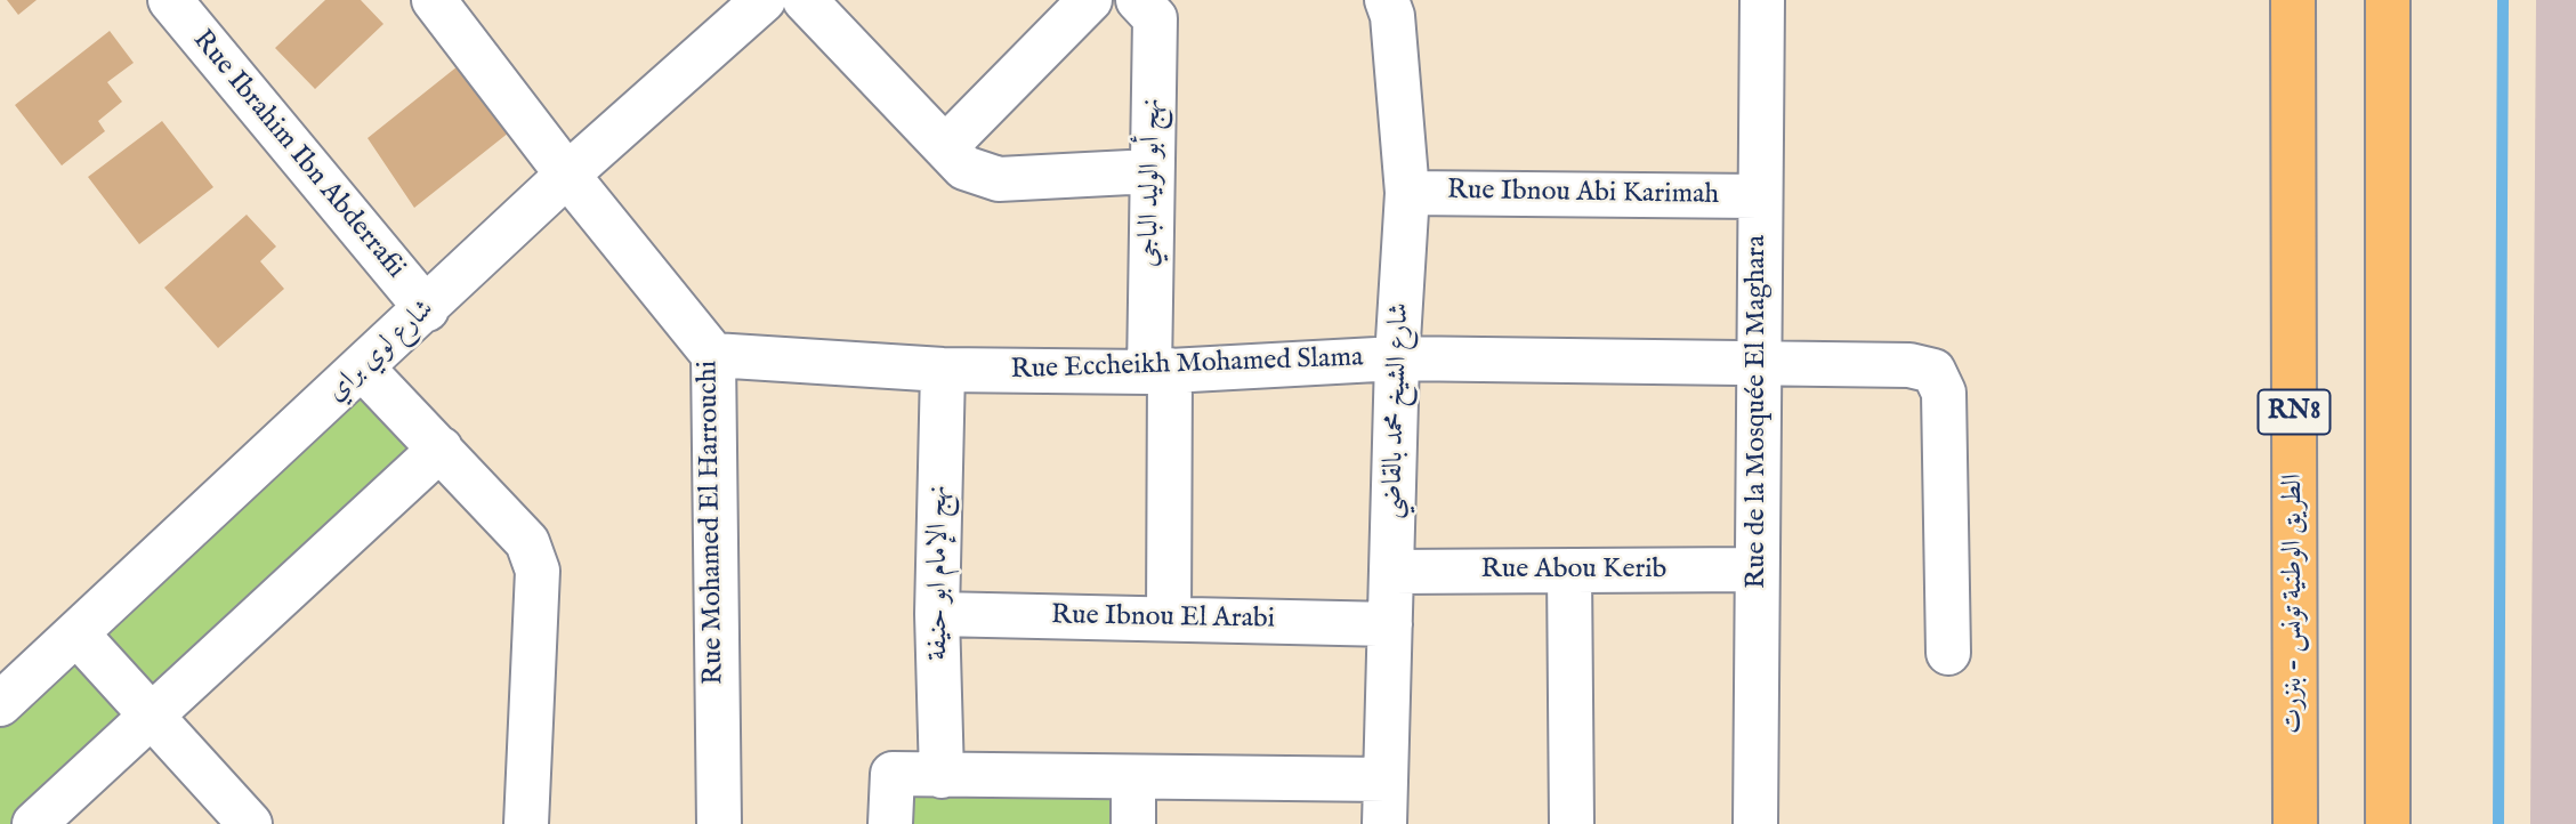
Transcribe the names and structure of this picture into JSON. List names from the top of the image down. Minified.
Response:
{"streets":{"highway":["RN8","الطريق الوطنية تونس - بنزرت"],"street":["Rue Ibrahim Ibn Abderrafii","نهج أبو الوليد الباجي","Rue Ibnou Abi Karimah","شارع لوي براي","Rue Eccheikh Mohamed Slama","شارع الشيخ محمد بالقاضي","Rue de la Mosquée El Maghara","Rue Mohamed El Harrouchi","Rue Abou Kerib","نهج الإمام ابو حنيفة","Rue Ibnou El Arabi"]},"crossings":[["Rue Ibrahim Ibn Abderrafii","شارع لوي براي"],["نهج أبو الوليد الباجي","Rue Eccheikh Mohamed Slama"],["نهج أبو الوليد الباجي","Rue Ibnou El Arabi"],["Rue Ibnou Abi Karimah","شارع الشيخ محمد بالقاضي"],["Rue Ibnou Abi Karimah","Rue de la Mosquée El Maghara"],["شارع لوي براي","Rue Mohamed El Harrouchi"],["Rue Eccheikh Mohamed Slama","شارع الشيخ محمد بالقاضي"],["Rue Eccheikh Mohamed Slama","Rue de la Mosquée El Maghara"],["Rue Eccheikh Mohamed Slama","Rue Mohamed El Harrouchi"],["Rue Eccheikh Mohamed Slama","نهج الإمام ابو حنيفة"],["شارع الشيخ محمد بالقاضي","Rue Abou Kerib"],["شارع الشيخ محمد بالقاضي","Rue Ibnou El Arabi"],["Rue de la Mosquée El Maghara","Rue Abou Kerib"],["نهج الإمام ابو حنيفة","Rue Ibnou El Arabi"]]}
